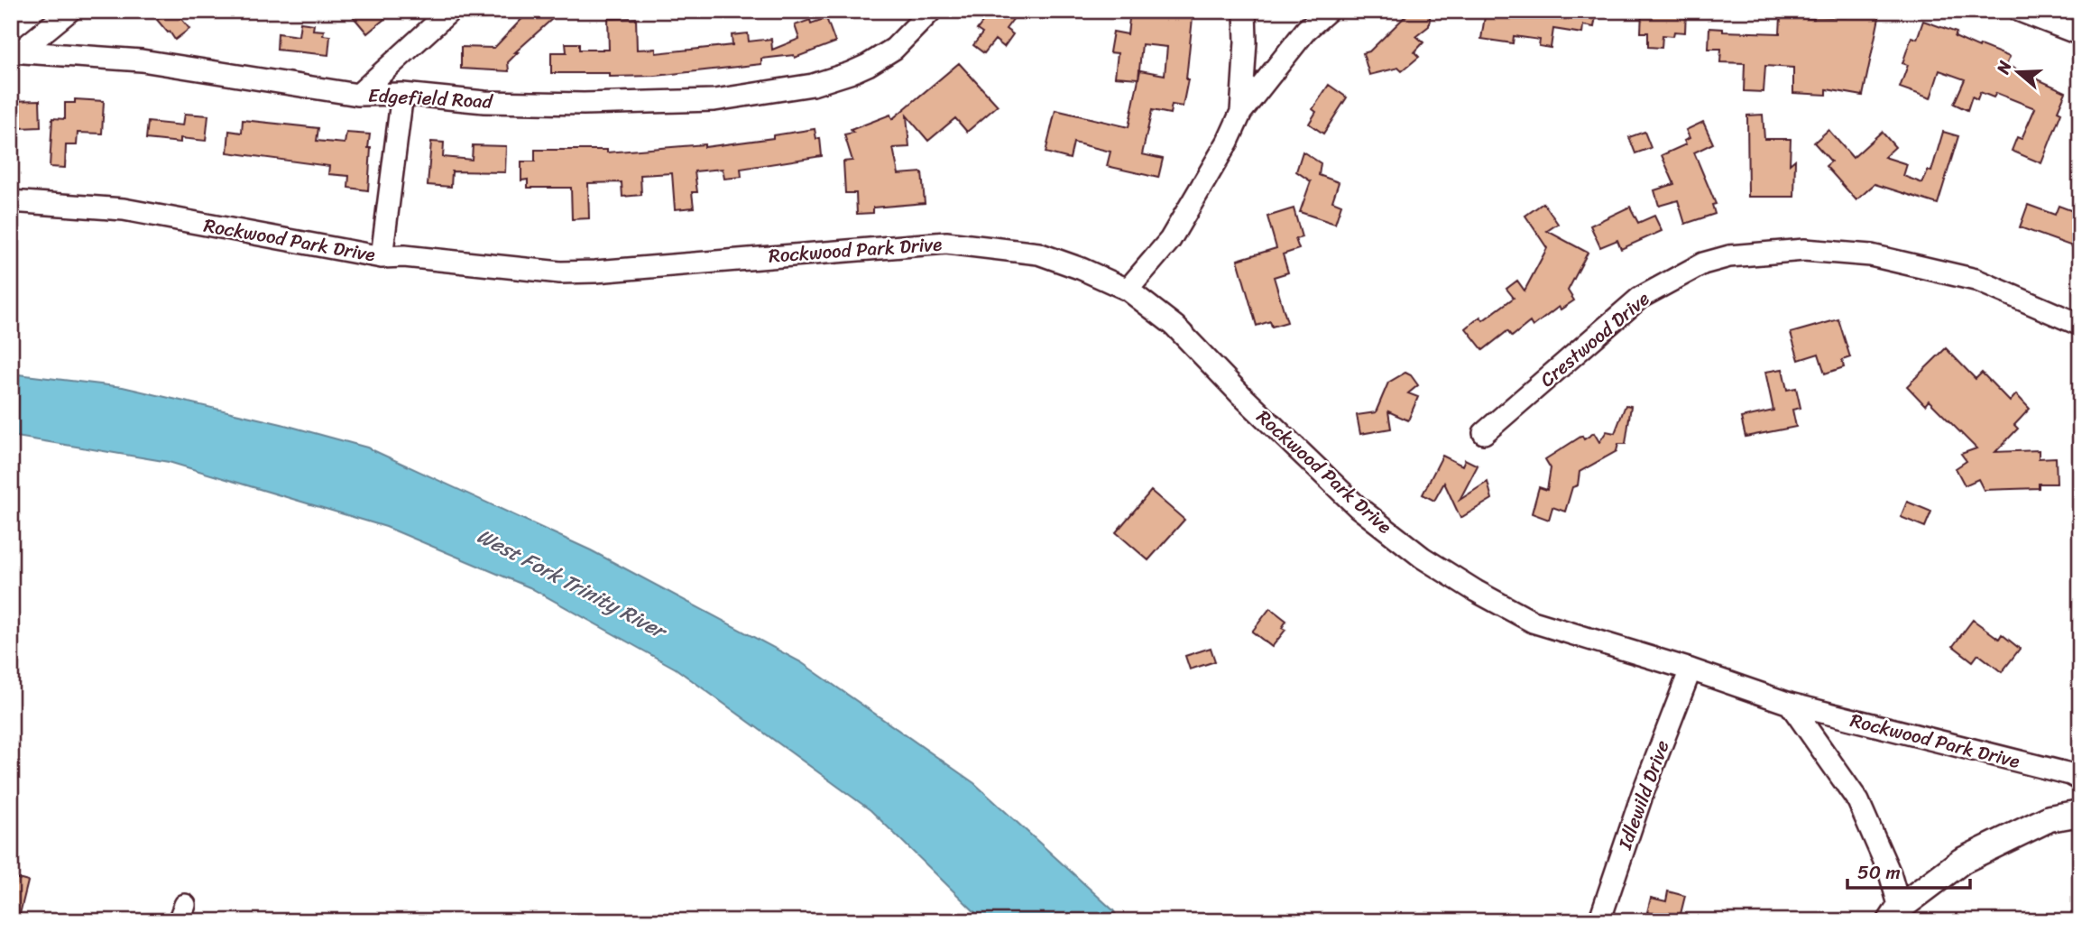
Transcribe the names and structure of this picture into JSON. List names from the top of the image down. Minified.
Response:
{"streets":{"street":["Edgefield Road","Rockwood Park Drive","Crestwood Drive","Idlewild Drive"]},"crossings":[["Rockwood Park Drive","Idlewild Drive"]],"water":["West Fork Trinity River"],"scale_bar":"50 m","north":"left"}
